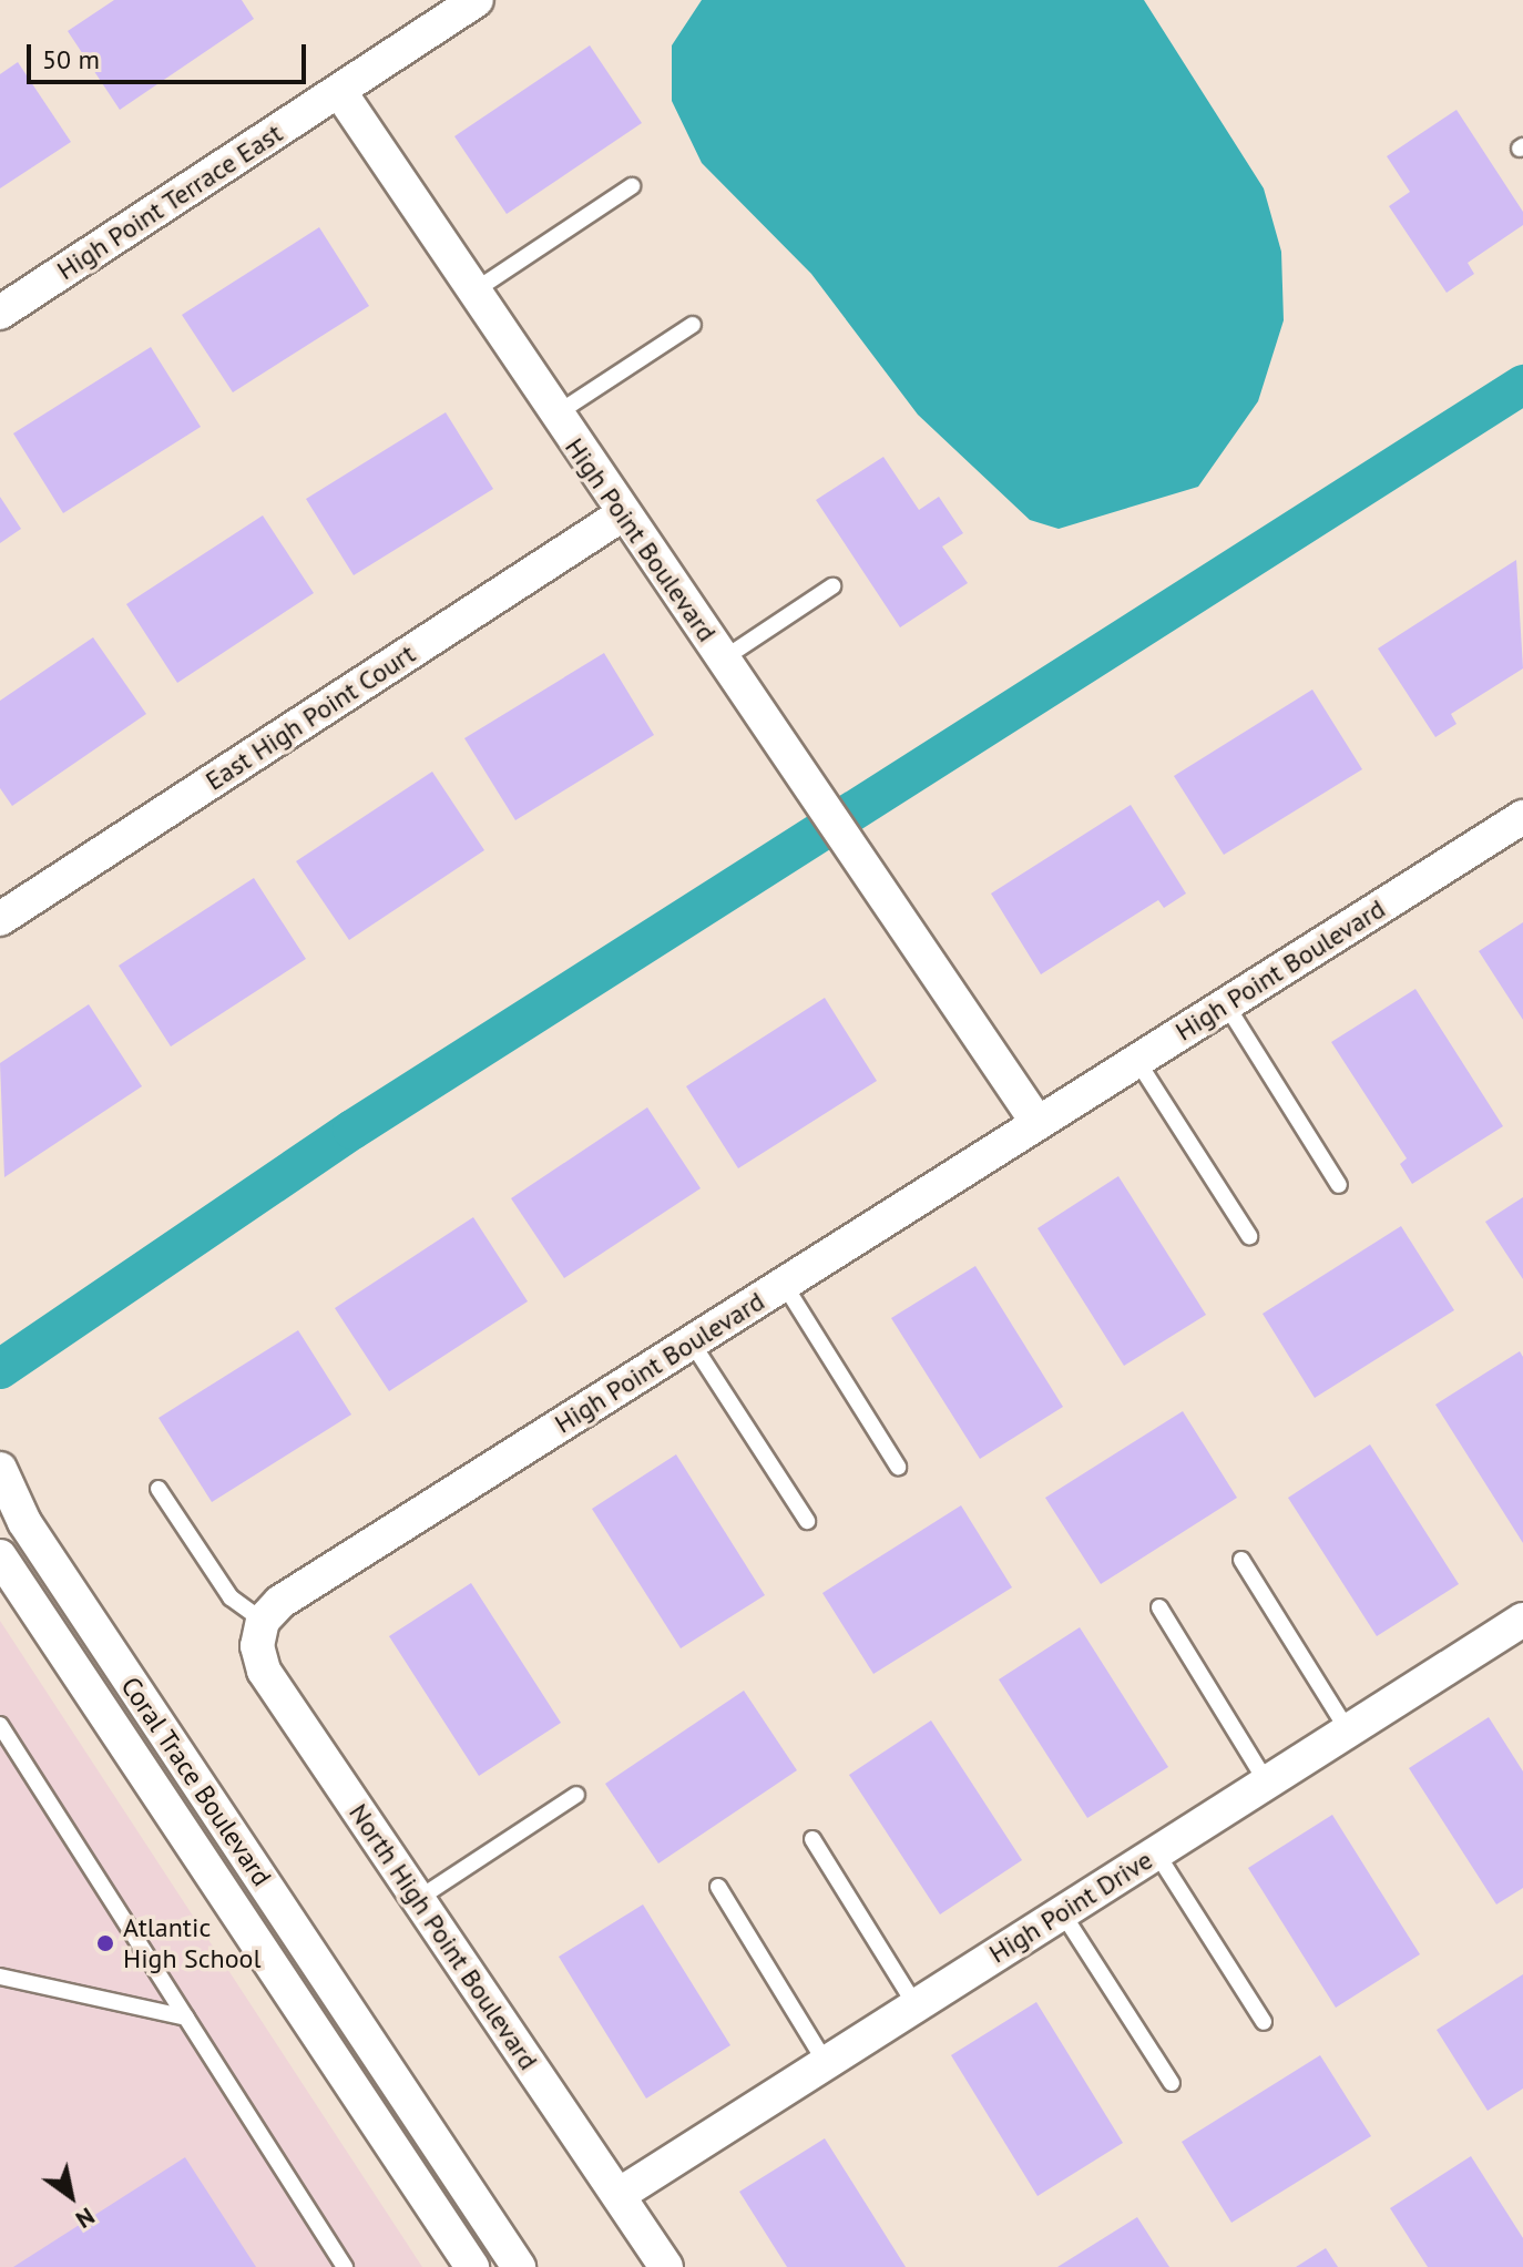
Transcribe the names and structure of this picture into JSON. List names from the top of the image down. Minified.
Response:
{"streets":{"street":["High Point Terrace East","High Point Boulevard","East High Point Court","Coral Trace Boulevard","High Point Drive","North High Point Boulevard"]},"crossings":[["High Point Terrace East","High Point Boulevard"],["High Point Boulevard","East High Point Court"],["High Point Boulevard","North High Point Boulevard"],["High Point Drive","North High Point Boulevard"]],"places":["Atlantic High School"],"scale_bar":"50 m","north":"bottom right"}
